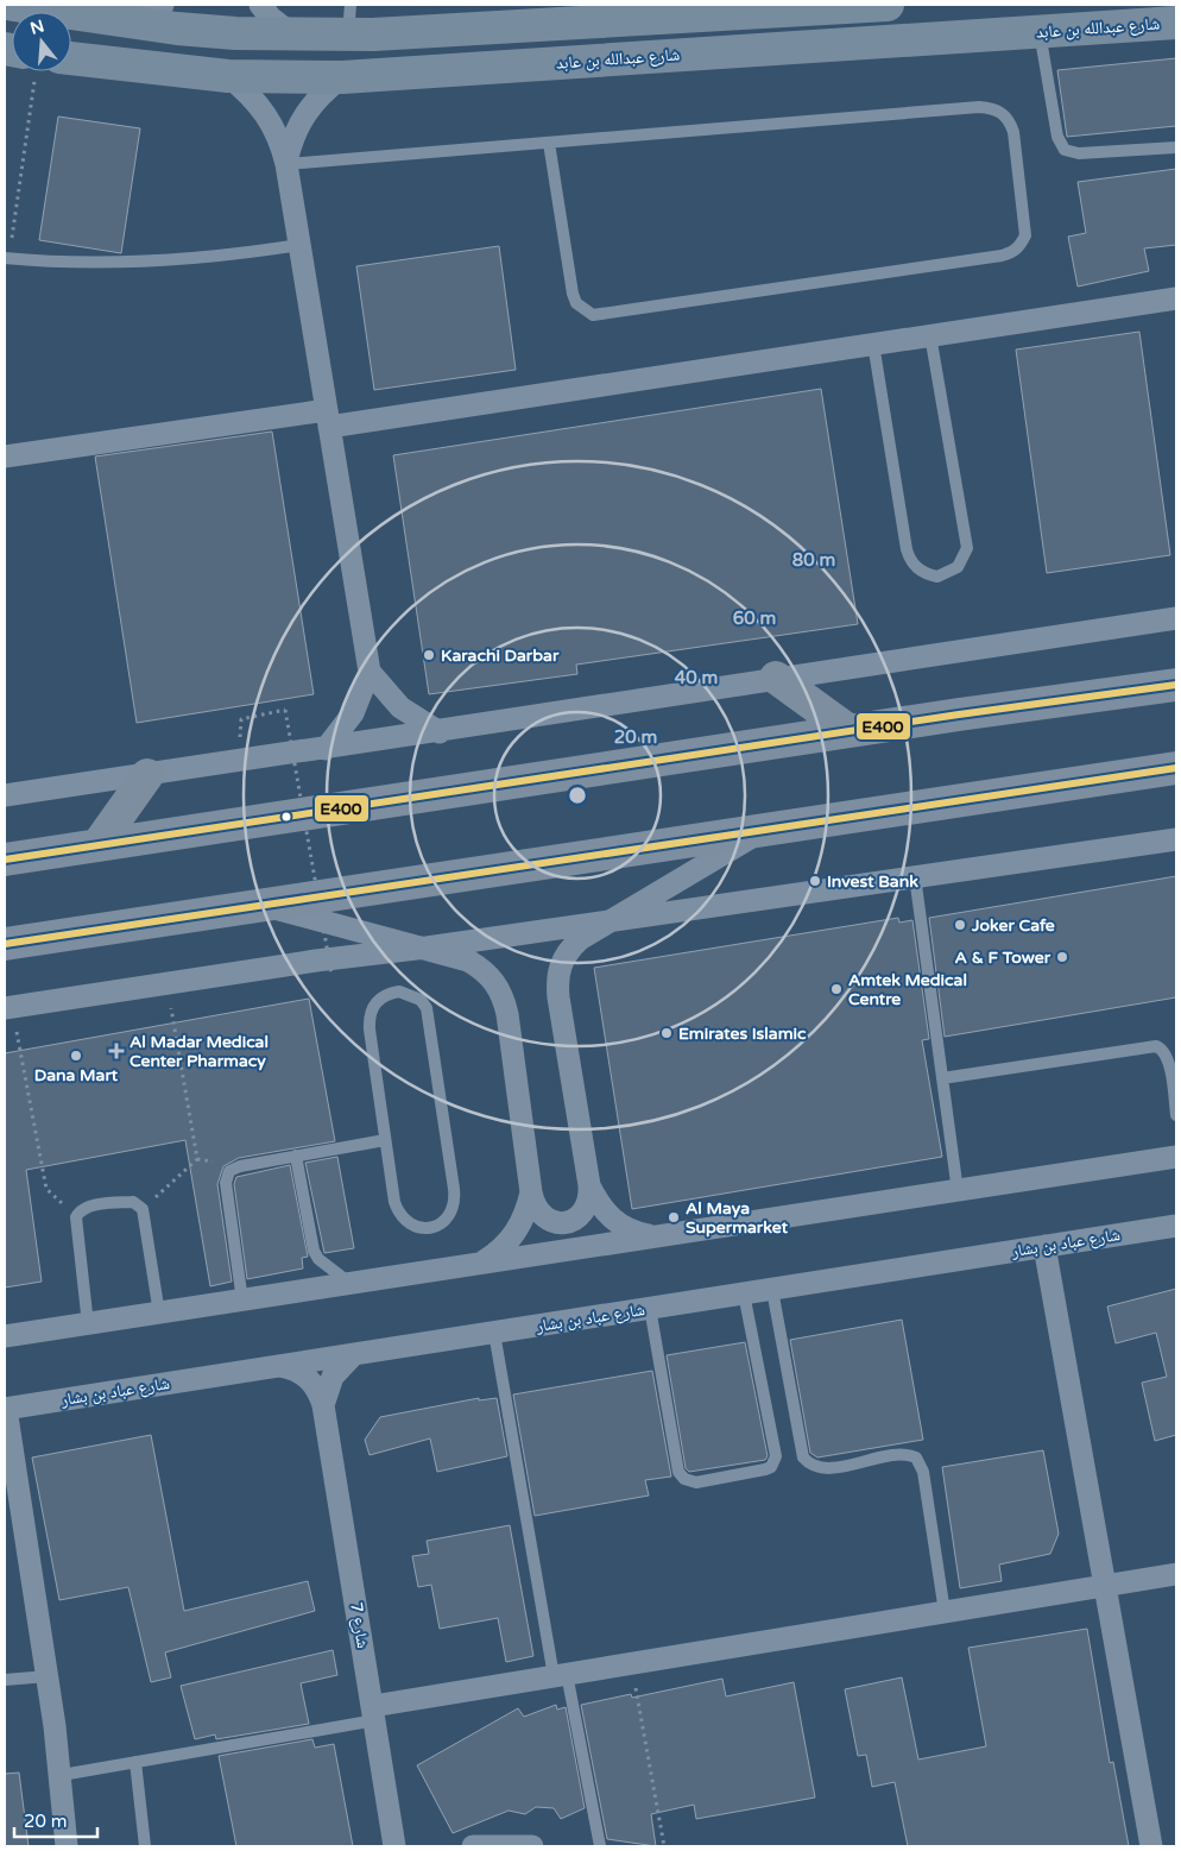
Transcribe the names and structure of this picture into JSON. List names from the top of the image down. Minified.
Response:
{"streets":{"main road":["شارع عبدالله بن عابد"],"street":["شارع عباد بن بشار","شارع 7"]},"crossings":[["شارع عباد بن بشار","شارع 7"]],"places":{"other":["Karachi Darbar","Invest Bank","Joker Cafe","A & F Tower","Amtek Medical Centre","Emirates Islamic","Dana Mart","Al Maya Supermarket"],"health":["Al Madar Medical Center Pharmacy"]},"lines":["transit line E400"],"scale_bar":"20 m","north":"top","rings":["80 m","60 m","40 m","20 m"]}
